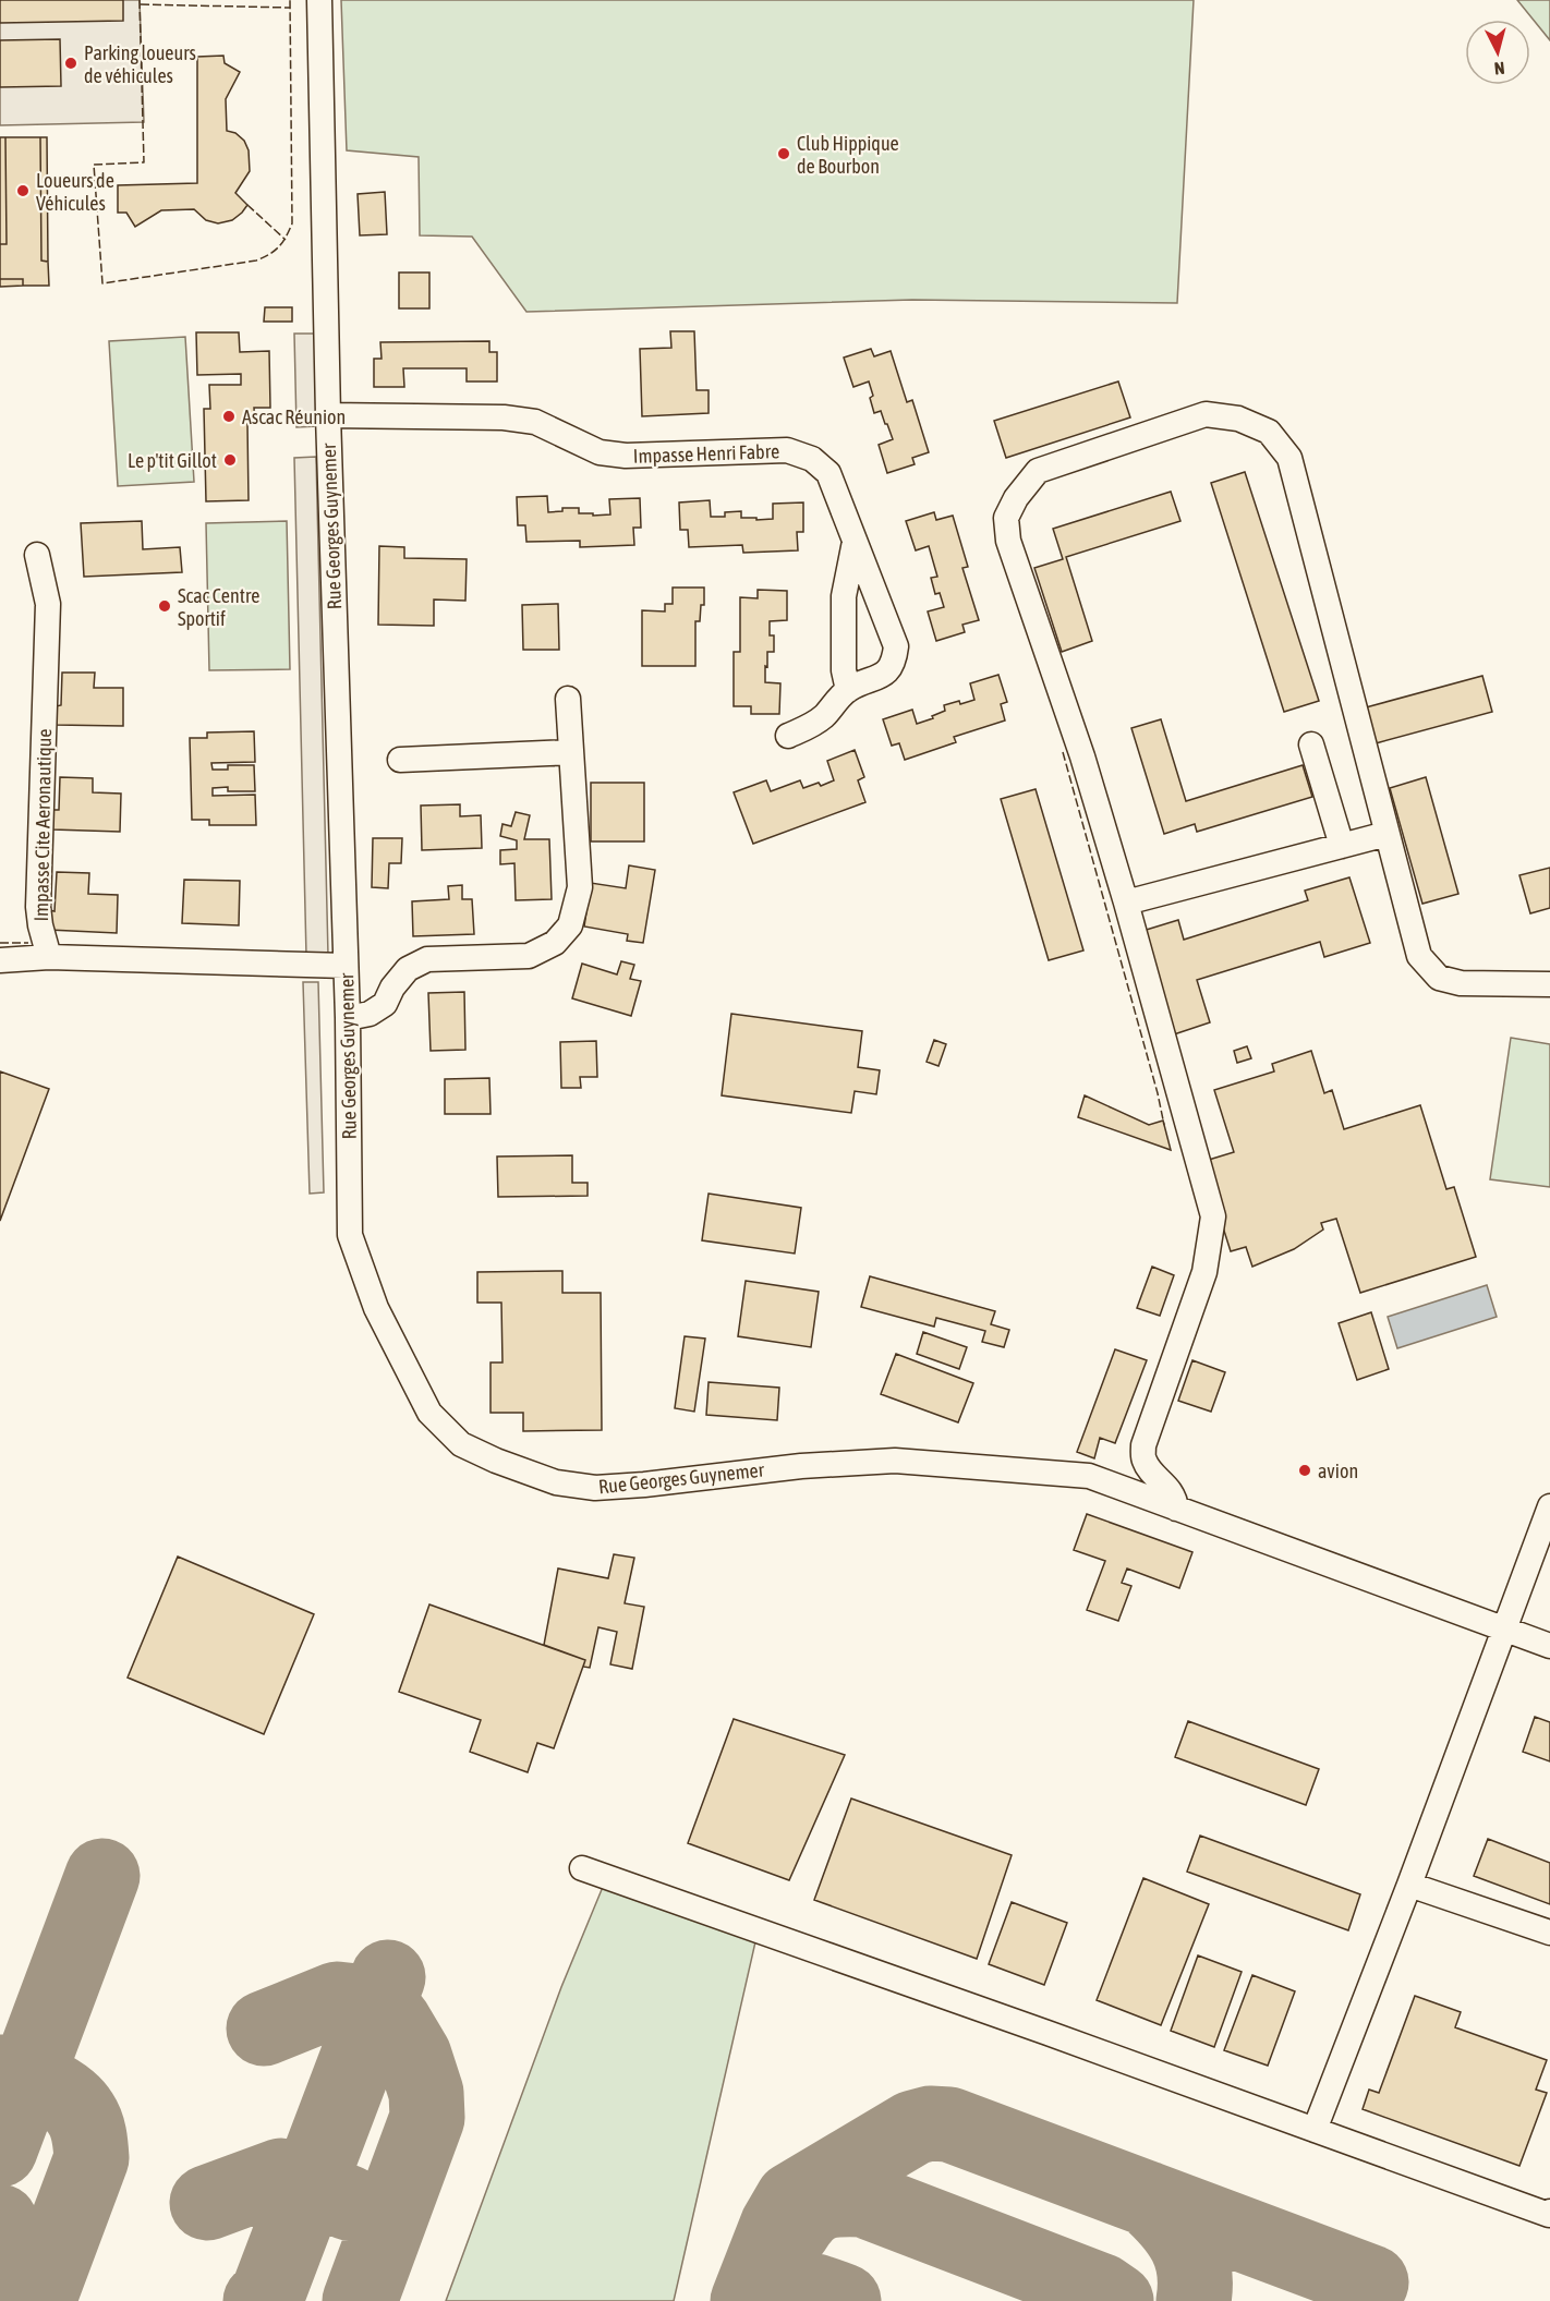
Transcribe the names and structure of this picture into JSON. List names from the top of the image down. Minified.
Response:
{"streets":{"street":["Impasse Henri Fabre","Rue Georges Guynemer","Impasse Cite Aeronautique"]},"crossings":[["Impasse Henri Fabre","Rue Georges Guynemer"]],"places":["Parking loueurs de véhicules","Club Hippique de Bourbon","Loueurs de Véhicules","Ascac Réunion","Le p'tit Gillot","Scac Centre Sportif","avion"],"north":"bottom"}
